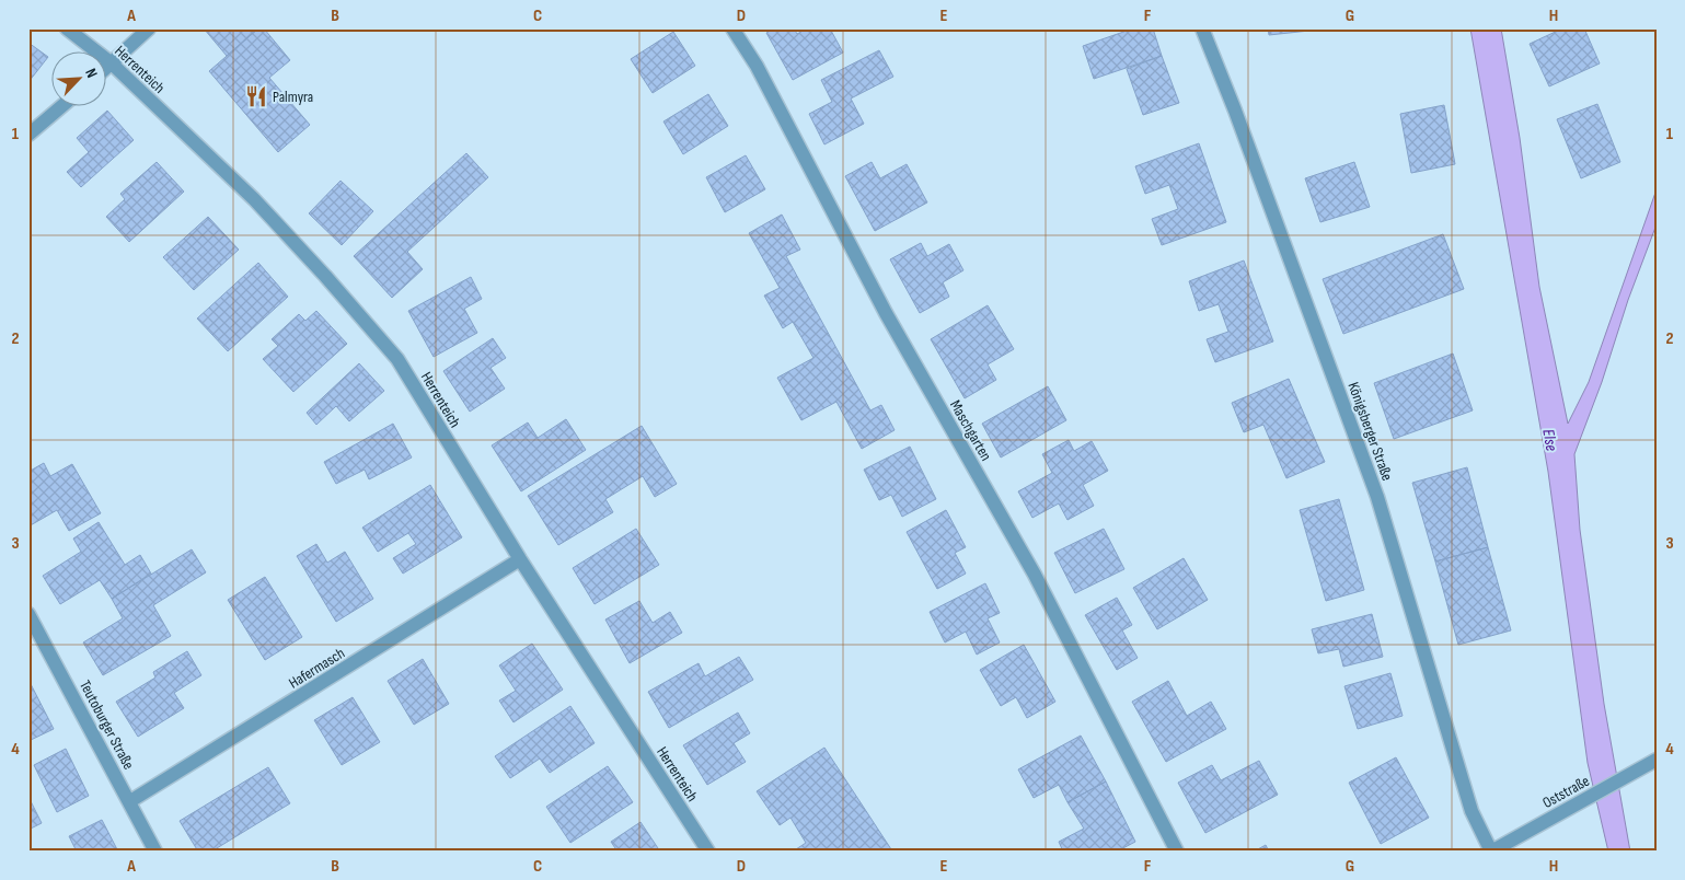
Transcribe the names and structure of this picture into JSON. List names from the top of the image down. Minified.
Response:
{"streets":{"street":["Herrenteich","Maschgarten","Königsberger Straße","Hafermasch","Teutoburger Straße","Oststraße"]},"crossings":[["Herrenteich","Hafermasch"],["Königsberger Straße","Oststraße"],["Hafermasch","Teutoburger Straße"]],"water":["Else"],"places":{"restaurant":["Palmyra"]},"north":"top right","grid":{"columns":["A","B","C","D","E","F","G","H"],"rows":["1","2","3","4"]}}
